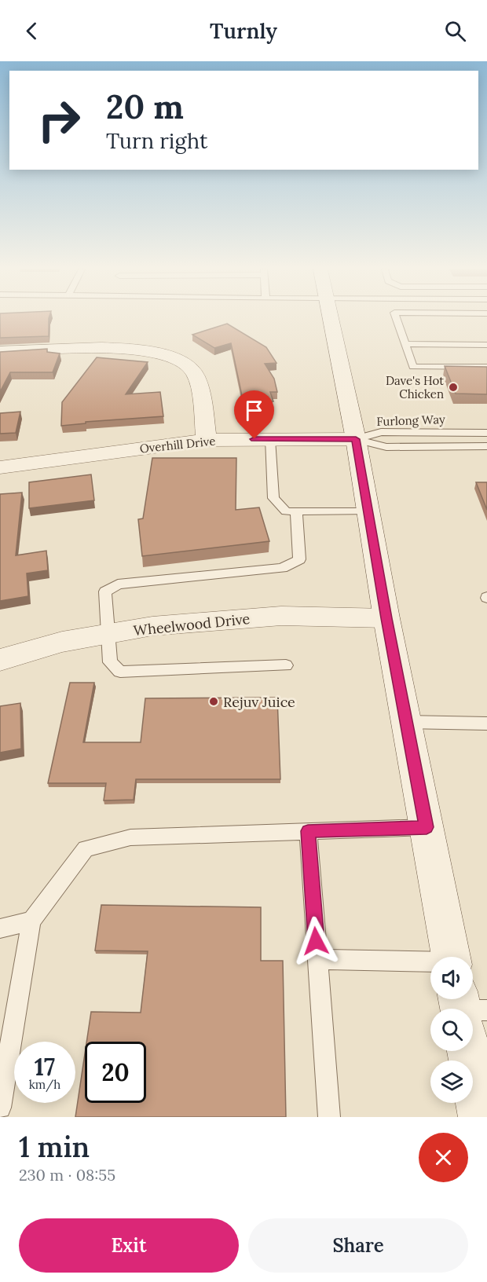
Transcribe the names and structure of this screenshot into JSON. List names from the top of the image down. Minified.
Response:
{"streets":{"street":["Overhill Drive","Wheelwood Drive"],"lane":["Furlong Way"]},"crossings":[["Furlong Way","Overhill Drive"]],"places":["Dave's Hot Chicken","Rejuv Juice"],"page":{"header":"Turnly","turn":["20 m","Turn right"],"speed":"17 km/h","limit":"20","heading":["1 min","230 m · 08:55"],"buttons":["Exit","Share"]}}
